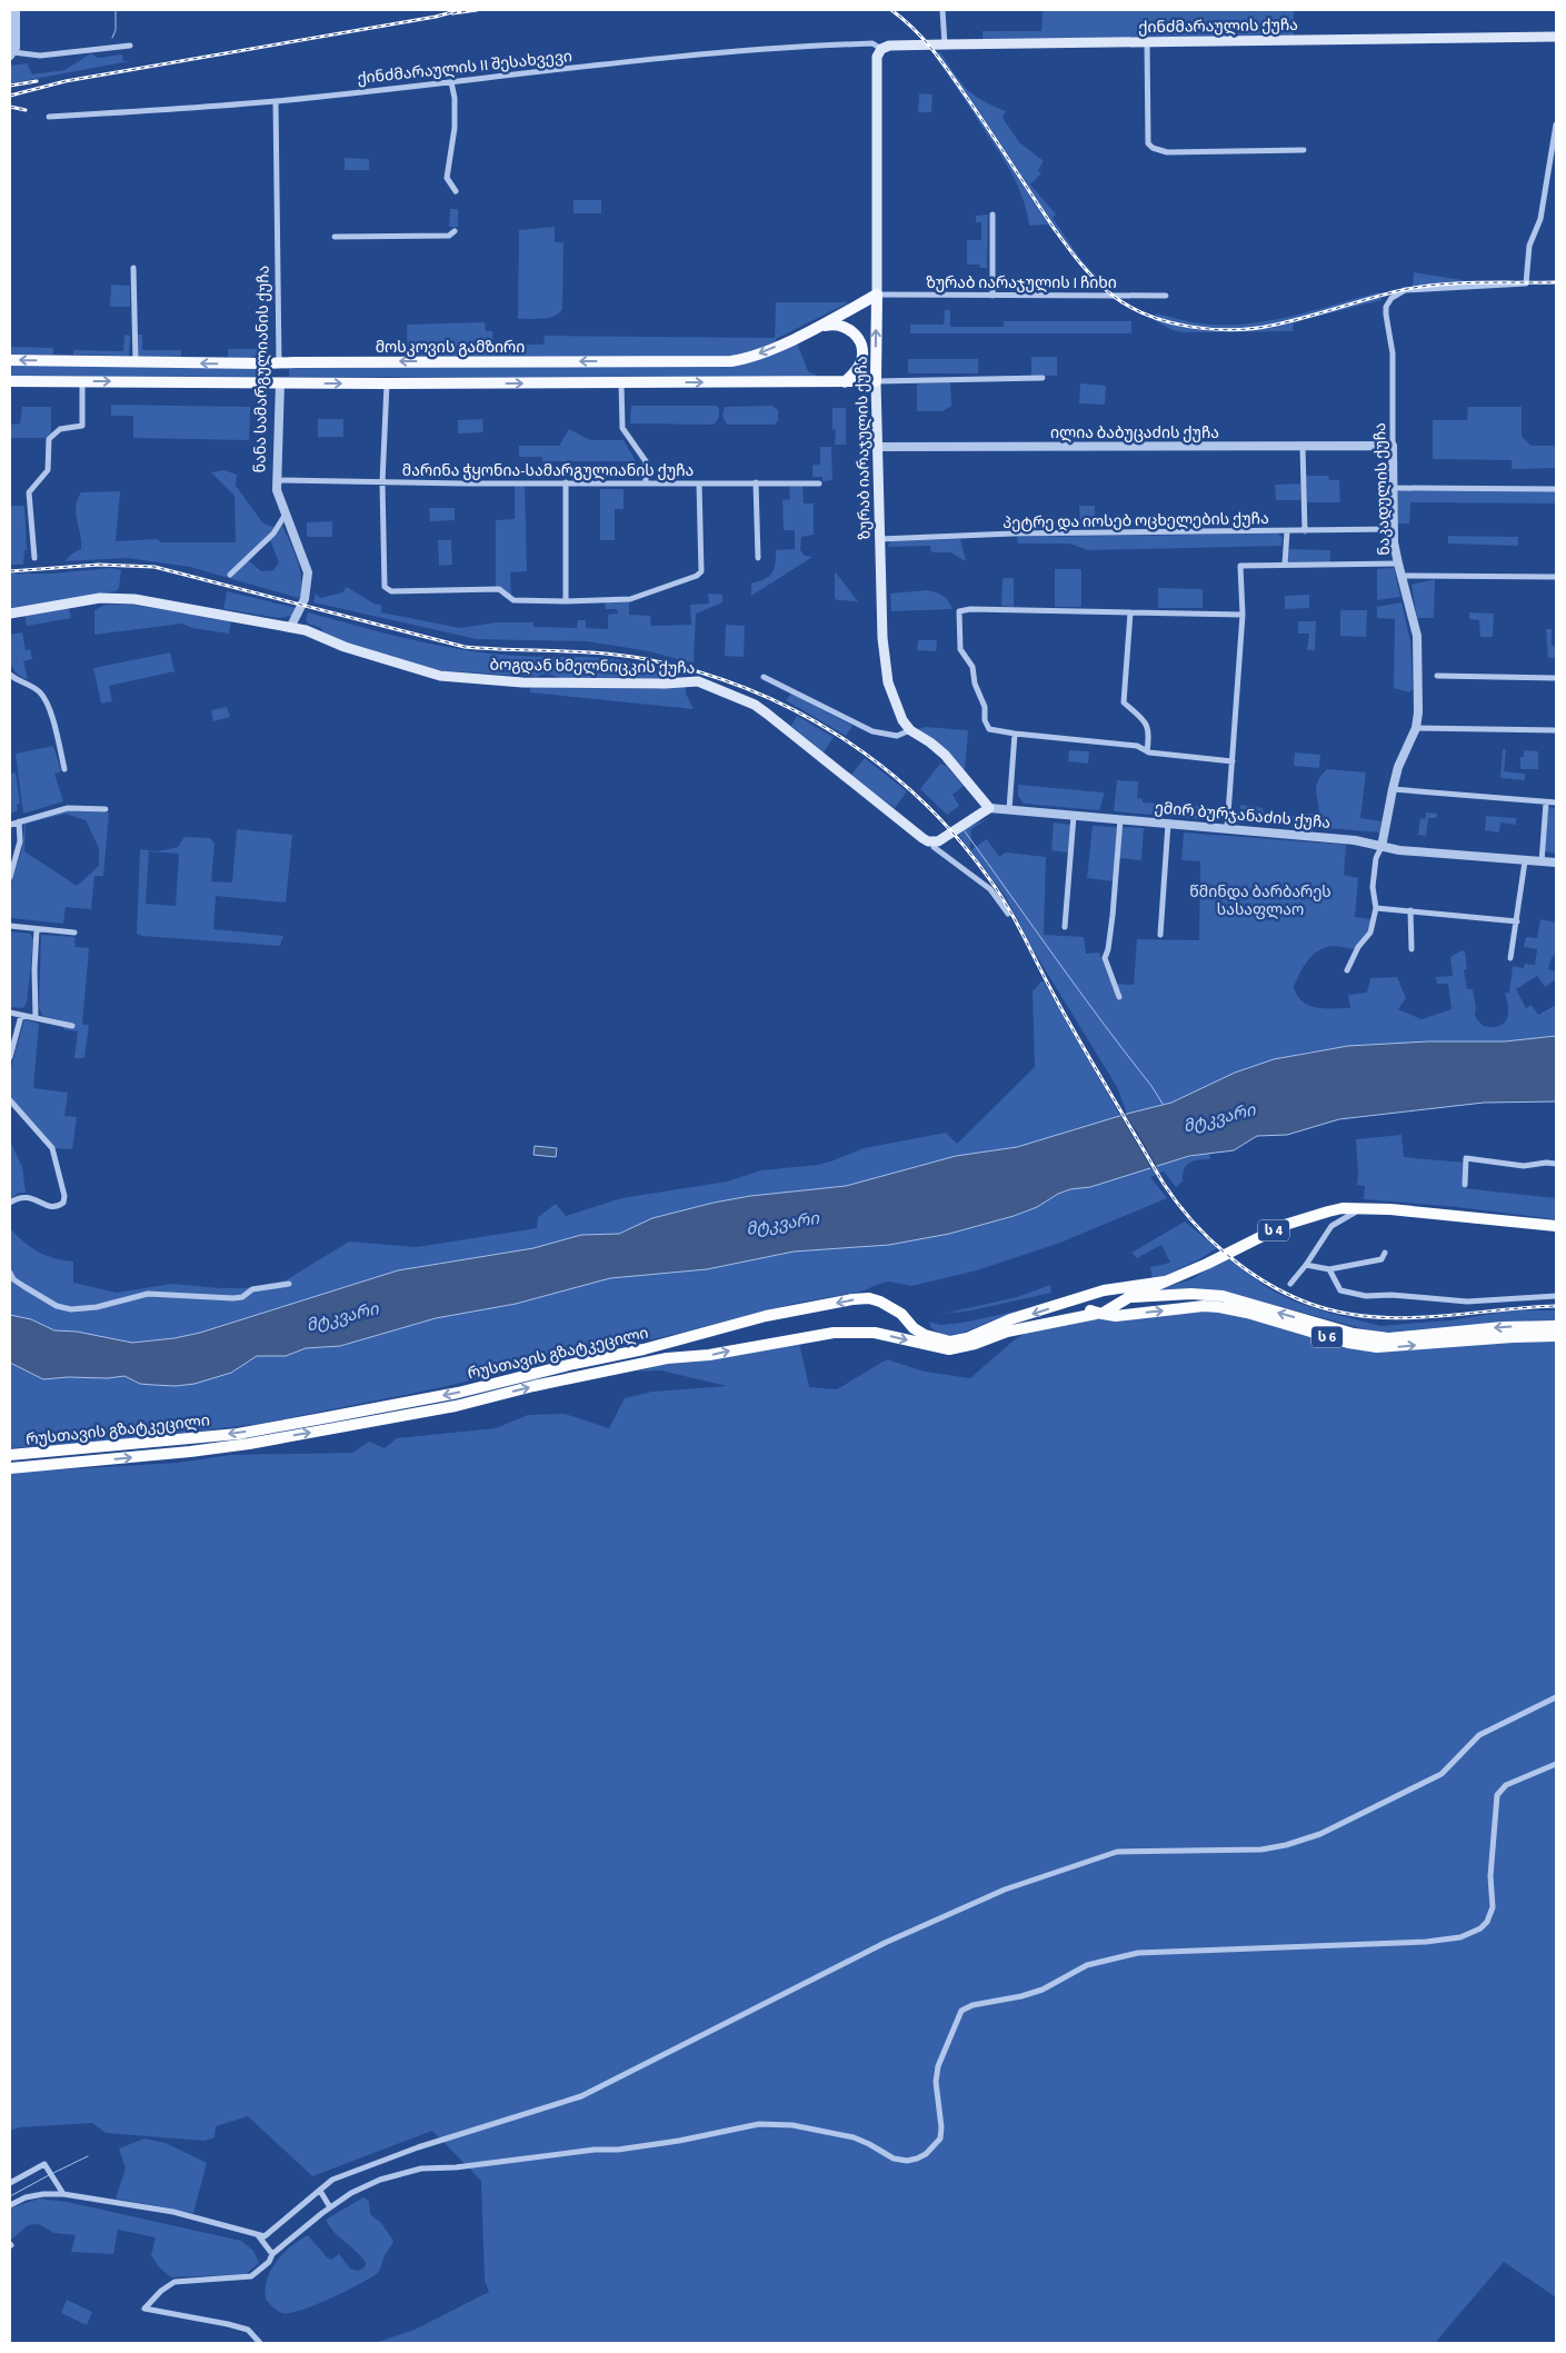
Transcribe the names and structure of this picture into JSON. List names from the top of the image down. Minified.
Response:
{"streets":{"highway":["ს 4","ს 6","რუსთავის გზატკეცილი"],"main road":["ქინძმარაულის ქუჩა","მოსკოვის გამზირი","ნანა სამარგულიანის ქუჩა","ზურაბ იარაჯულის ქუჩა","ბოგდან ხმელნიცკის ქუჩა"],"street":["ქინძმარაულის II შესახვევი","ზურაბ იარაჯულის I ჩიხი","ილია ბაბუცაძის ქუჩა","მარინა ჭყონია-სამარგულიანის ქუჩა","ნაკადულის ქუჩა","პეტრე და იოსებ ოცხელების ქუჩა","ემირ ბურჯანაძის ქუჩა"]},"crossings":[["ქინძმარაულის ქუჩა","ქინძმარაულის II შესახვევი"],["ქინძმარაულის ქუჩა","ზურაბ იარაჯულის ქუჩა"],["ქინძმარაულის II შესახვევი","ნანა სამარგულიანის ქუჩა"],["ქინძმარაულის II შესახვევი","ზურაბ იარაჯულის ქუჩა"],["ზურაბ იარაჯულის I ჩიხი","მოსკოვის გამზირი"],["ზურაბ იარაჯულის I ჩიხი","ზურაბ იარაჯულის ქუჩა"],["მოსკოვის გამზირი","ნანა სამარგულიანის ქუჩა"],["მოსკოვის გამზირი","ზურაბ იარაჯულის ქუჩა"],["ნანა სამარგულიანის ქუჩა","მარინა ჭყონია-სამარგულიანის ქუჩა"],["ნანა სამარგულიანის ქუჩა","ბოგდან ხმელნიცკის ქუჩა"],["ილია ბაბუცაძის ქუჩა","ზურაბ იარაჯულის ქუჩა"],["ილია ბაბუცაძის ქუჩა","ნაკადულის ქუჩა"],["ზურაბ იარაჯულის ქუჩა","პეტრე და იოსებ ოცხელების ქუჩა"],["ზურაბ იარაჯულის ქუჩა","ემირ ბურჯანაძის ქუჩა"],["ნაკადულის ქუჩა","პეტრე და იოსებ ოცხელების ქუჩა"],["ნაკადულის ქუჩა","ემირ ბურჯანაძის ქუჩა"],["ს 4","ს 6"],["ს 4","რუსთავის გზატკეცილი"],["ს 6","რუსთავის გზატკეცილი"]],"water":["მტკვარი"],"parks":["წმინდა ბარბარეს სასაფლაო"]}
